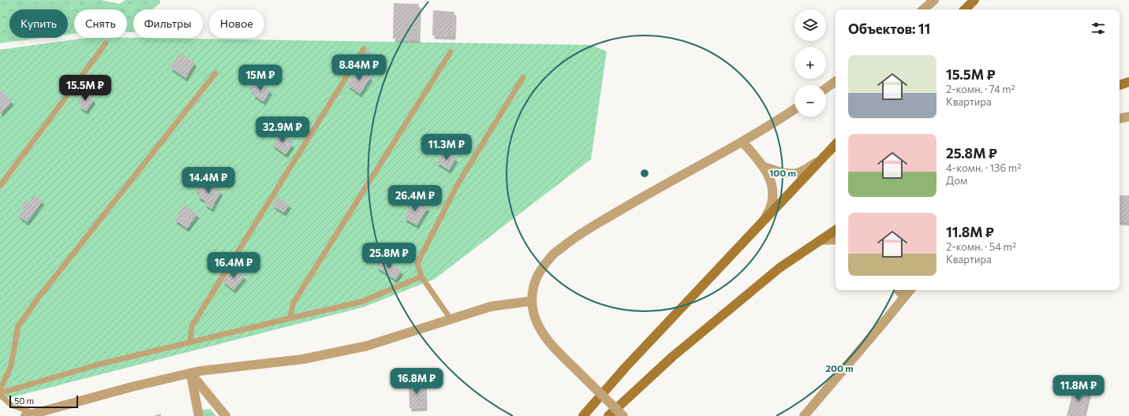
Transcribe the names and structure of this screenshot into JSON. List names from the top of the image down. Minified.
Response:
{"scale_bar":"50 m","page":{"map_buttons":["+","−"],"chip":["Купить","Снять","Фильтры","Новое"],"heading":"Объектов: 11","list":[{"name":"15.5M ₽","note":"2-комн. · 74 m² · Квартира"},{"name":"25.8M ₽","note":"4-комн. · 136 m² · Дом"},{"name":"11.8M ₽","note":"2-комн. · 54 m² · Квартира"}],"price":["8.84M ₽","15M ₽","15.5M ₽","32.9M ₽","11.3M ₽","14.4M ₽","26.4M ₽","25.8M ₽","16.4M ₽","16.8M ₽","11.8M ₽"],"scale":"50 m"},"rings":["100 m","200 m"]}
